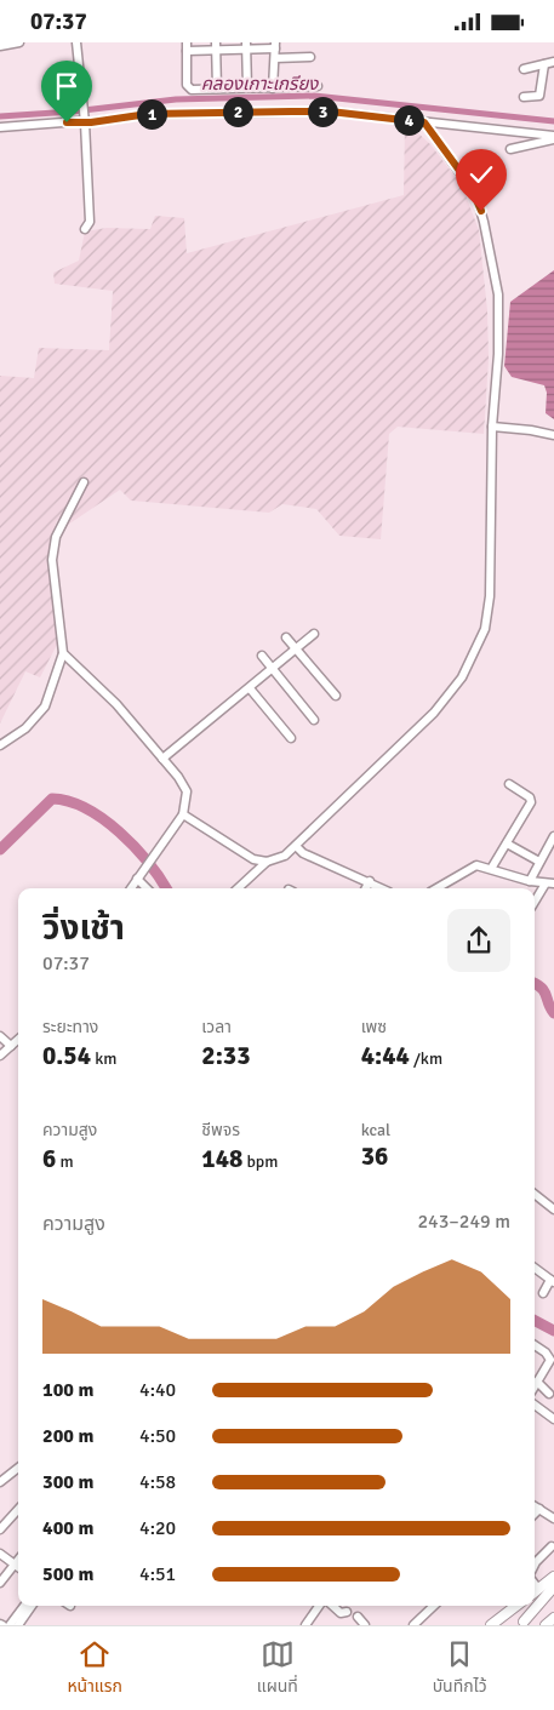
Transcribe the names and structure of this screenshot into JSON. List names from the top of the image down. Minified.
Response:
{"water":["คลองเกาะเกรียง"],"page":{"status":"07:37","pins":["2","3","1","4"],"heading":["วิ่งเช้า","07:37"],"stats":[["ระยะทาง","0.54 km"],["เวลา","2:33"],["เพซ","4:44 /km"],["ความสูง","6 m"],["ชีพจร","148 bpm"],["kcal","36"]],"chart":["ความสูง","243–249 m"],"list":[{"name":"100 m","note":"4:40"},{"name":"200 m","note":"4:50"},{"name":"300 m","note":"4:58"},{"name":"400 m","note":"4:20"},{"name":"500 m","note":"4:51"}],"tabs":["หน้าแรก","แผนที่","บันทึกไว้"]}}
